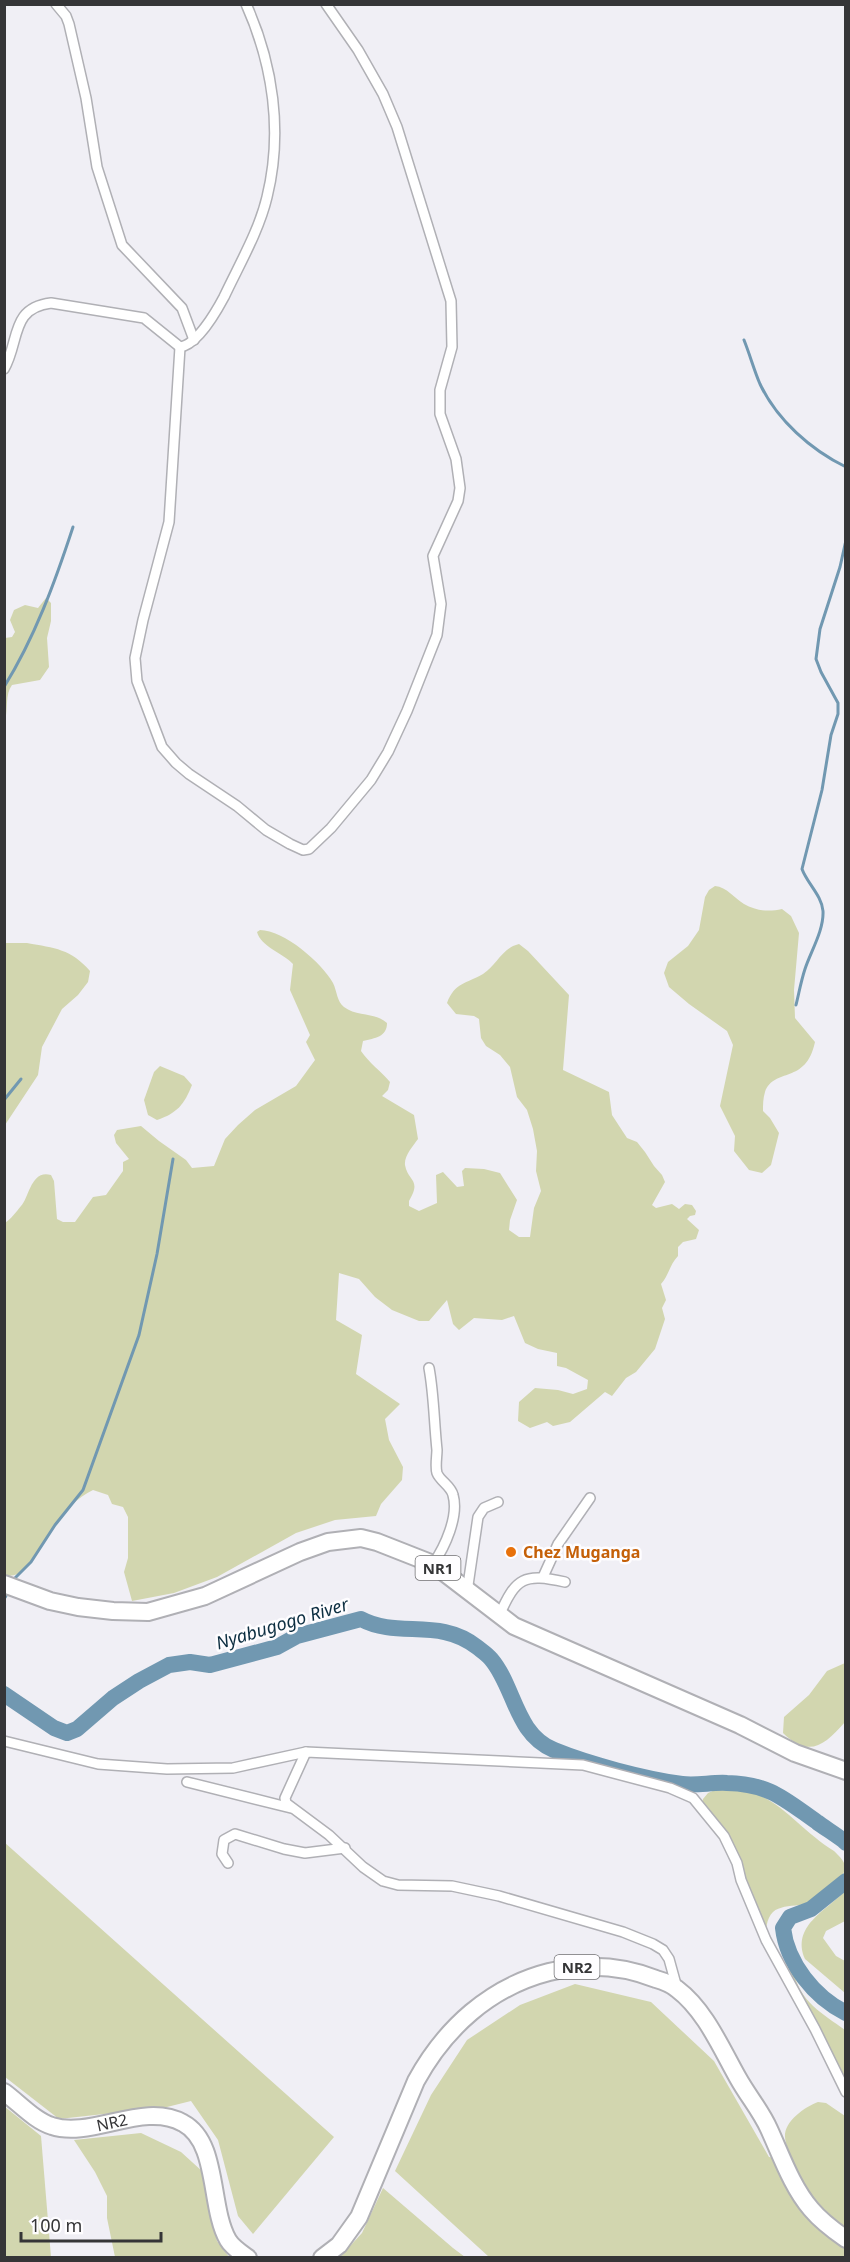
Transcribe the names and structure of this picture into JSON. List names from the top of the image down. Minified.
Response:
{"streets":{"highway":["NR1","NR2"]},"water":["Nyabugogo River"],"places":["Chez Muganga"],"scale_bar":"100 m"}
